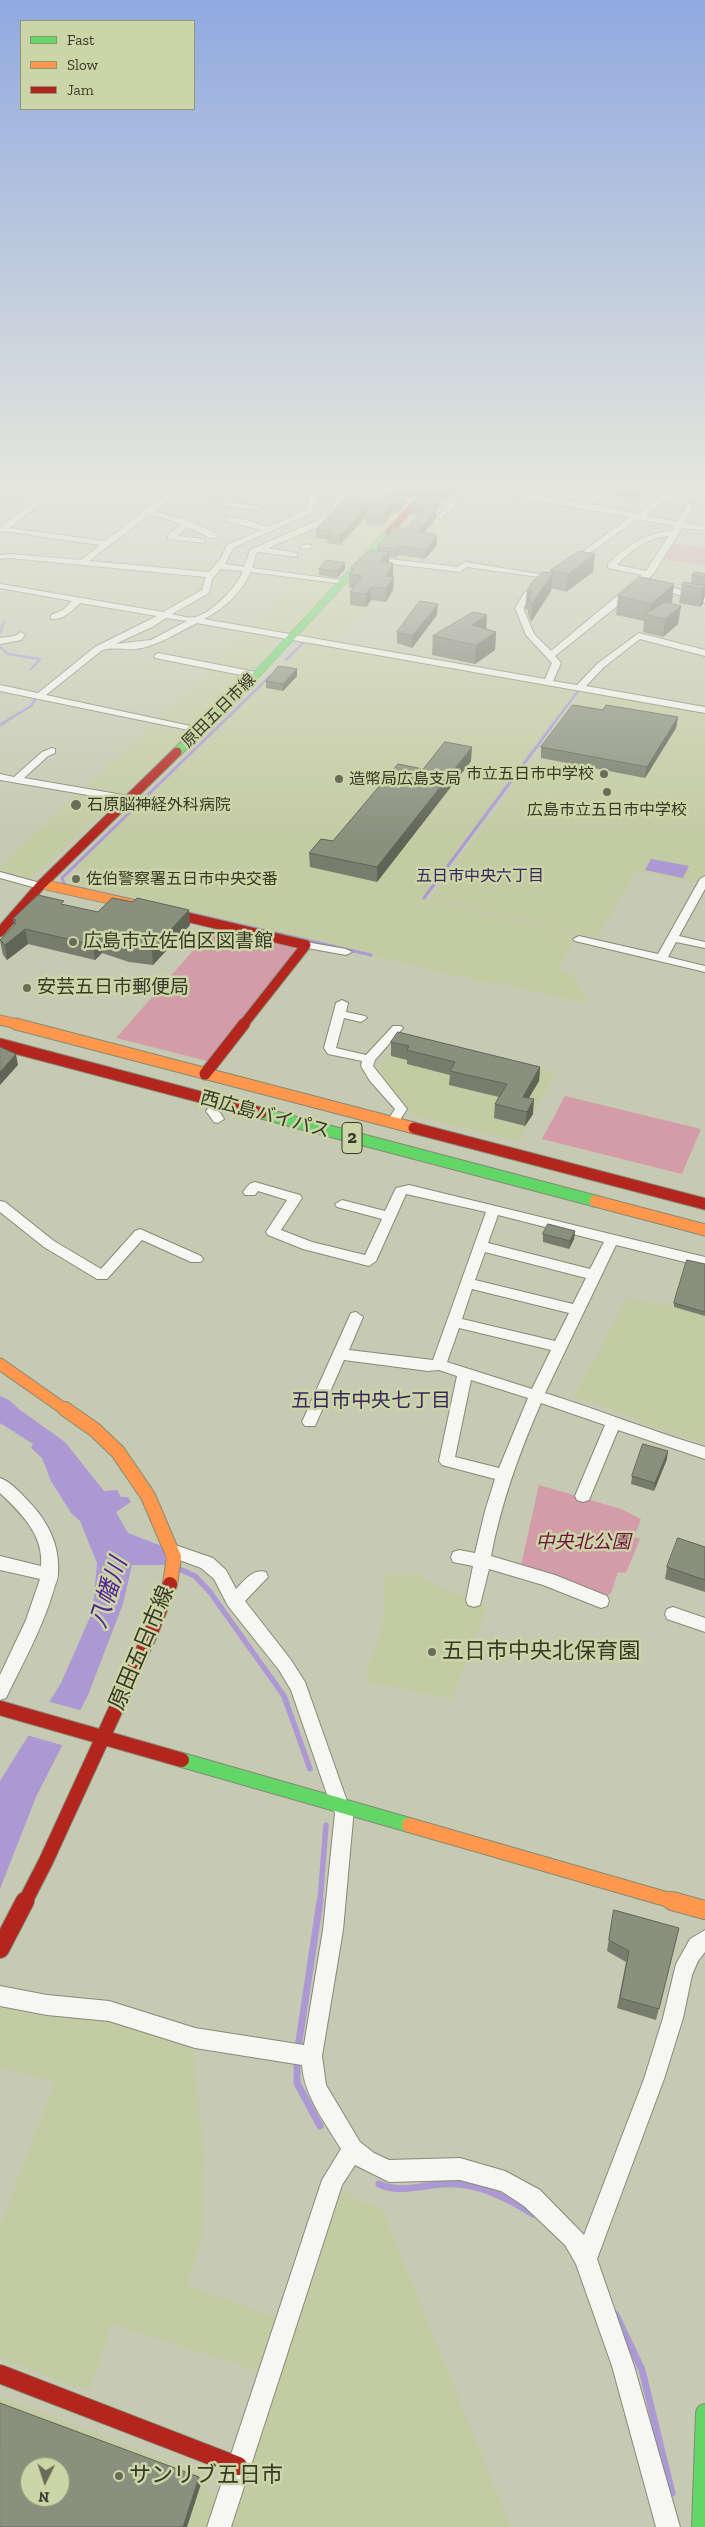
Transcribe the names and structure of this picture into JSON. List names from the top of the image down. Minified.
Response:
{"streets":{"main road":["原田五日市線","西広島バイパス","2"]},"districts":["五日市中央六丁目","五日市中央七丁目"],"water":["八幡川"],"parks":["中央北公園"],"places":["市立五日市中学校","造幣局広島支局","広島市立五日市中学校","石原脳神経外科病院","佐伯警察署五日市中央交番","広島市立佐伯区図書館","安芸五日市郵便局","五日市中央北保育園","サンリブ五日市"],"legend":["Fast","Slow","Jam"],"north":"bottom"}
